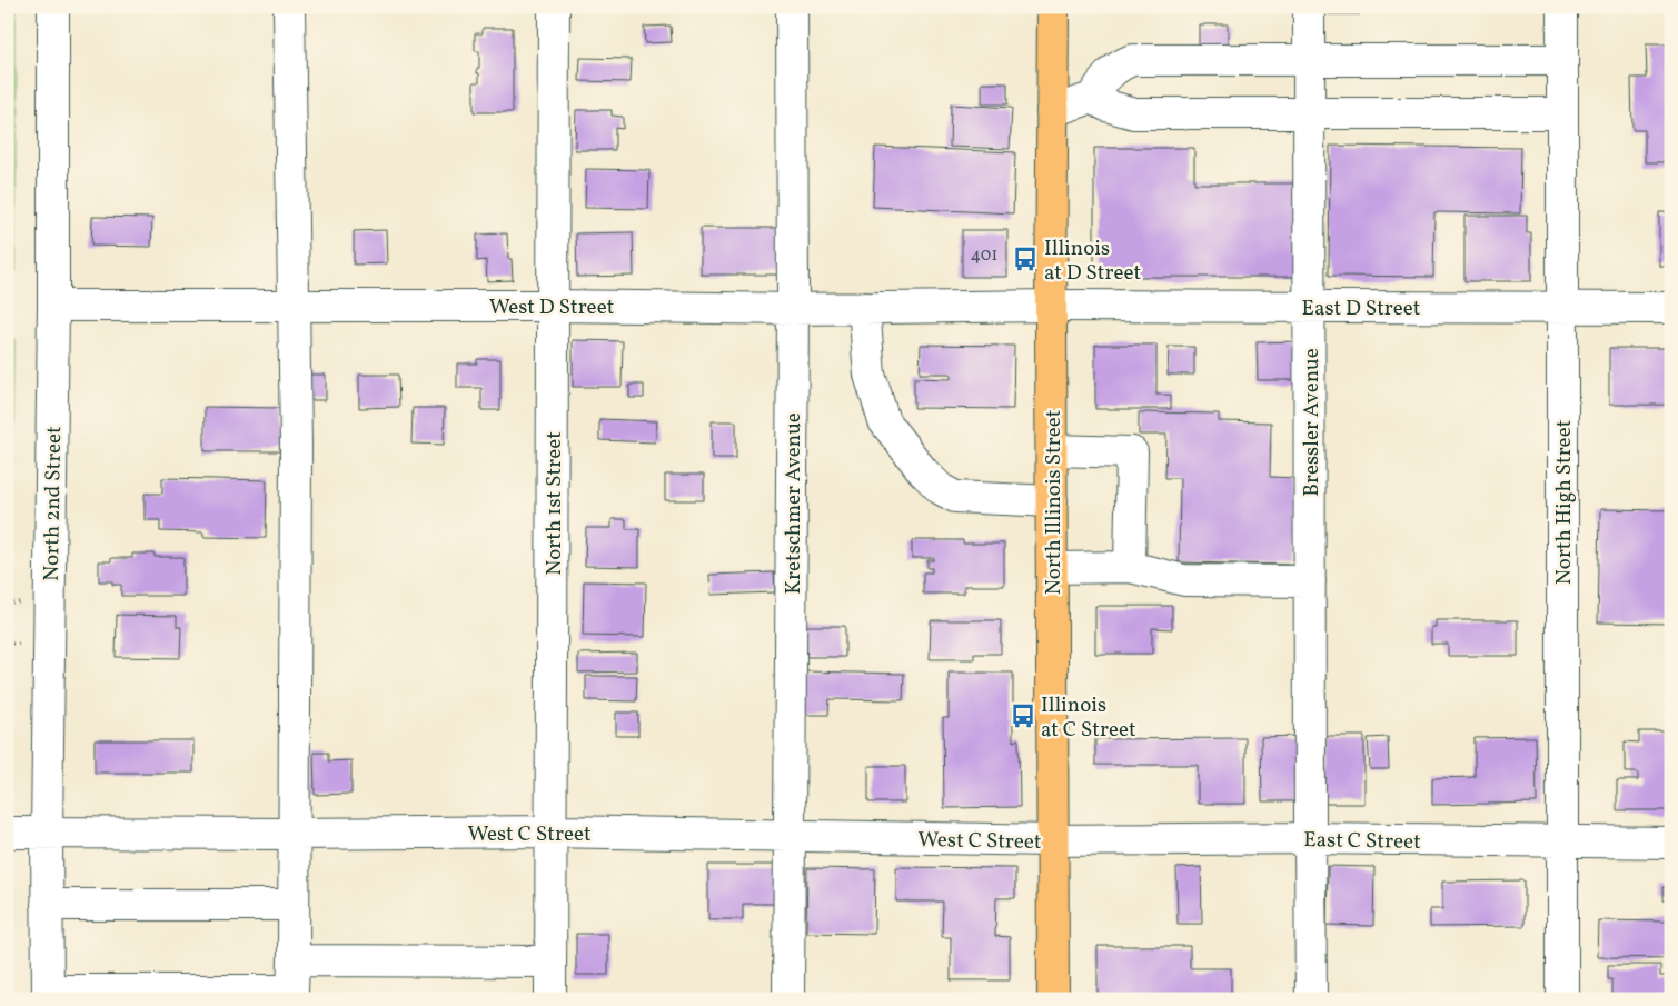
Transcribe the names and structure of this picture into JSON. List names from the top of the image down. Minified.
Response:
{"streets":{"main road":["North Illinois Street"],"street":["West D Street","East D Street","Bressler Avenue","North High Street","North 2nd Street","North 1st Street","Kretschmer Avenue","West C Street","East C Street"]},"crossings":[["West D Street","East D Street"],["West D Street","North Illinois Street"],["West D Street","North 2nd Street"],["West D Street","North 1st Street"],["West D Street","Kretschmer Avenue"],["East D Street","Bressler Avenue"],["East D Street","North Illinois Street"],["East D Street","North High Street"],["Bressler Avenue","East C Street"],["North Illinois Street","West C Street"],["North Illinois Street","East C Street"],["North High Street","East C Street"],["North 2nd Street","West C Street"],["North 1st Street","West C Street"],["Kretschmer Avenue","West C Street"],["West C Street","East C Street"]],"places":{"bus stop":["Illinois at D Street","Illinois at C Street"]},"house_numbers":["401"]}
